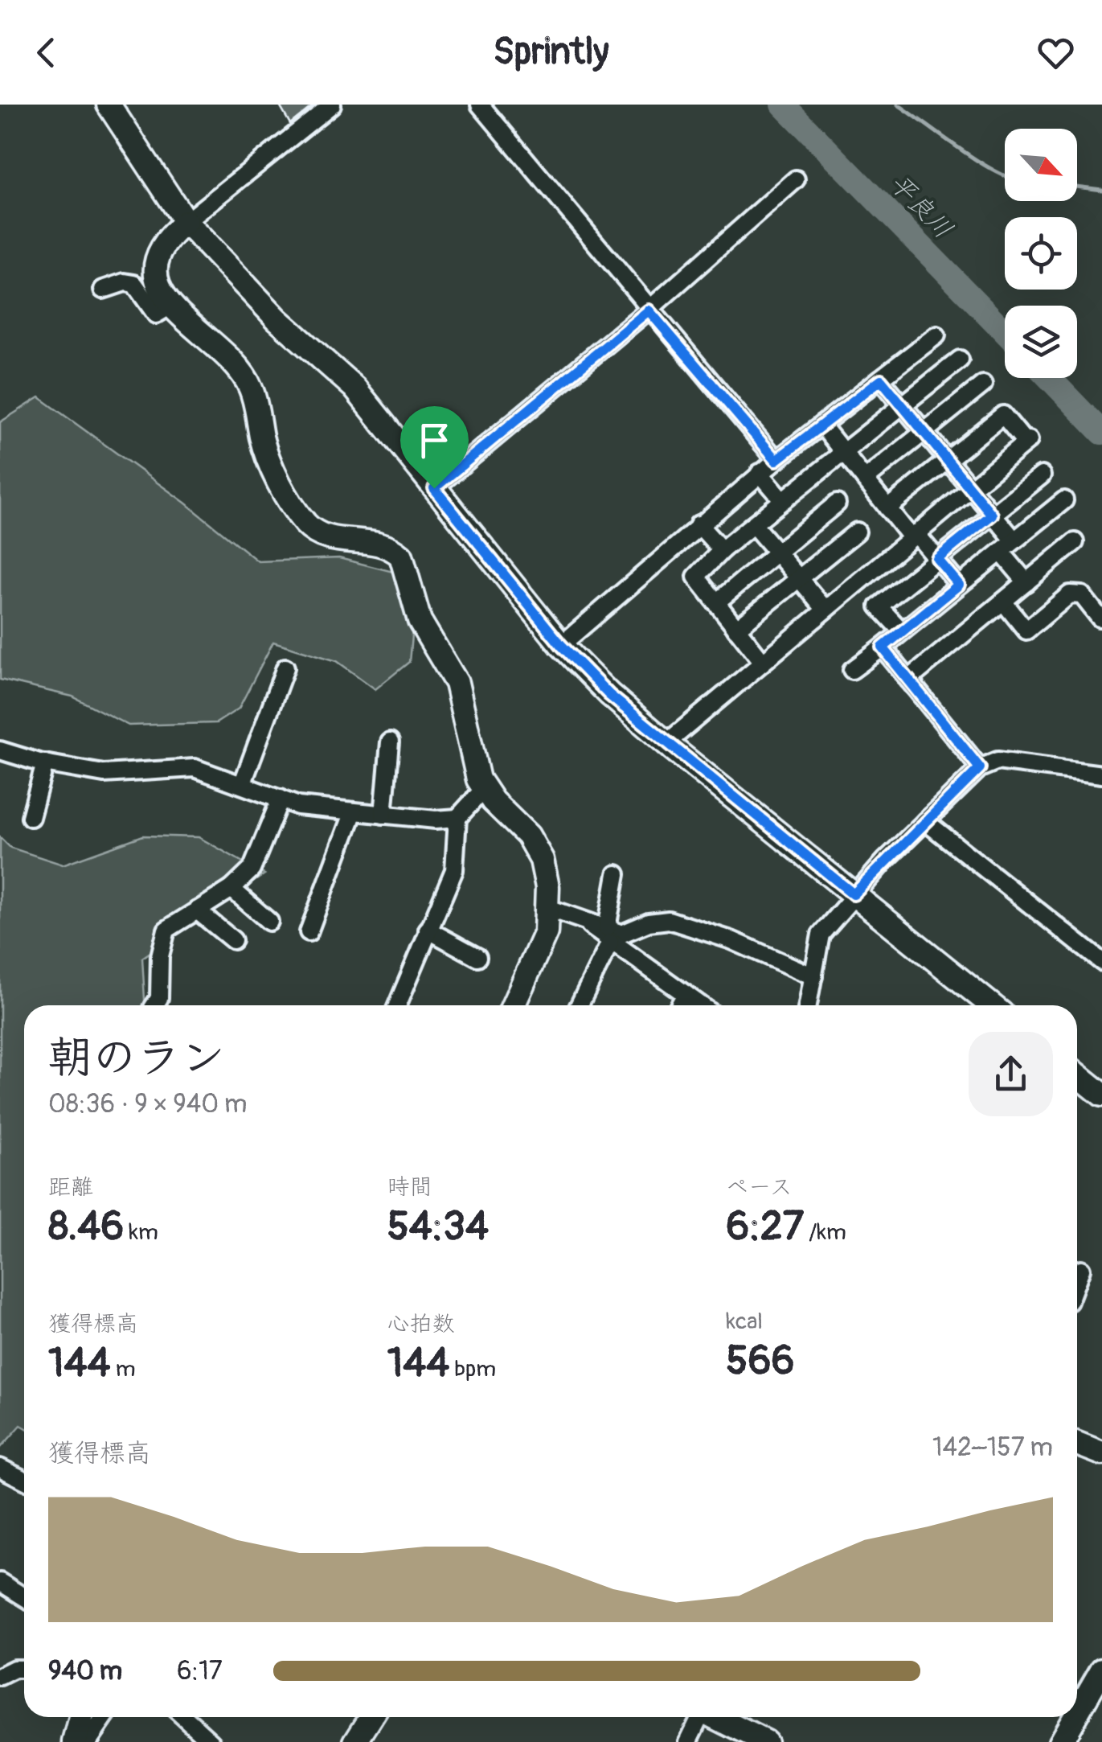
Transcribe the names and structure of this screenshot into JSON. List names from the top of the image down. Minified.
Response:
{"water":["平良川"],"north":"bottom right","page":{"header":"Sprintly","heading":["朝のラン","08:36 · 9 × 940 m"],"stats":[["距離","8.46 km"],["時間","54:34"],["ペース","6:27 /km"],["獲得標高","144 m"],["心拍数","144 bpm"],["kcal","566"]],"chart":["獲得標高","142–157 m"],"list":[{"name":"940 m","note":"6:17"}]}}
